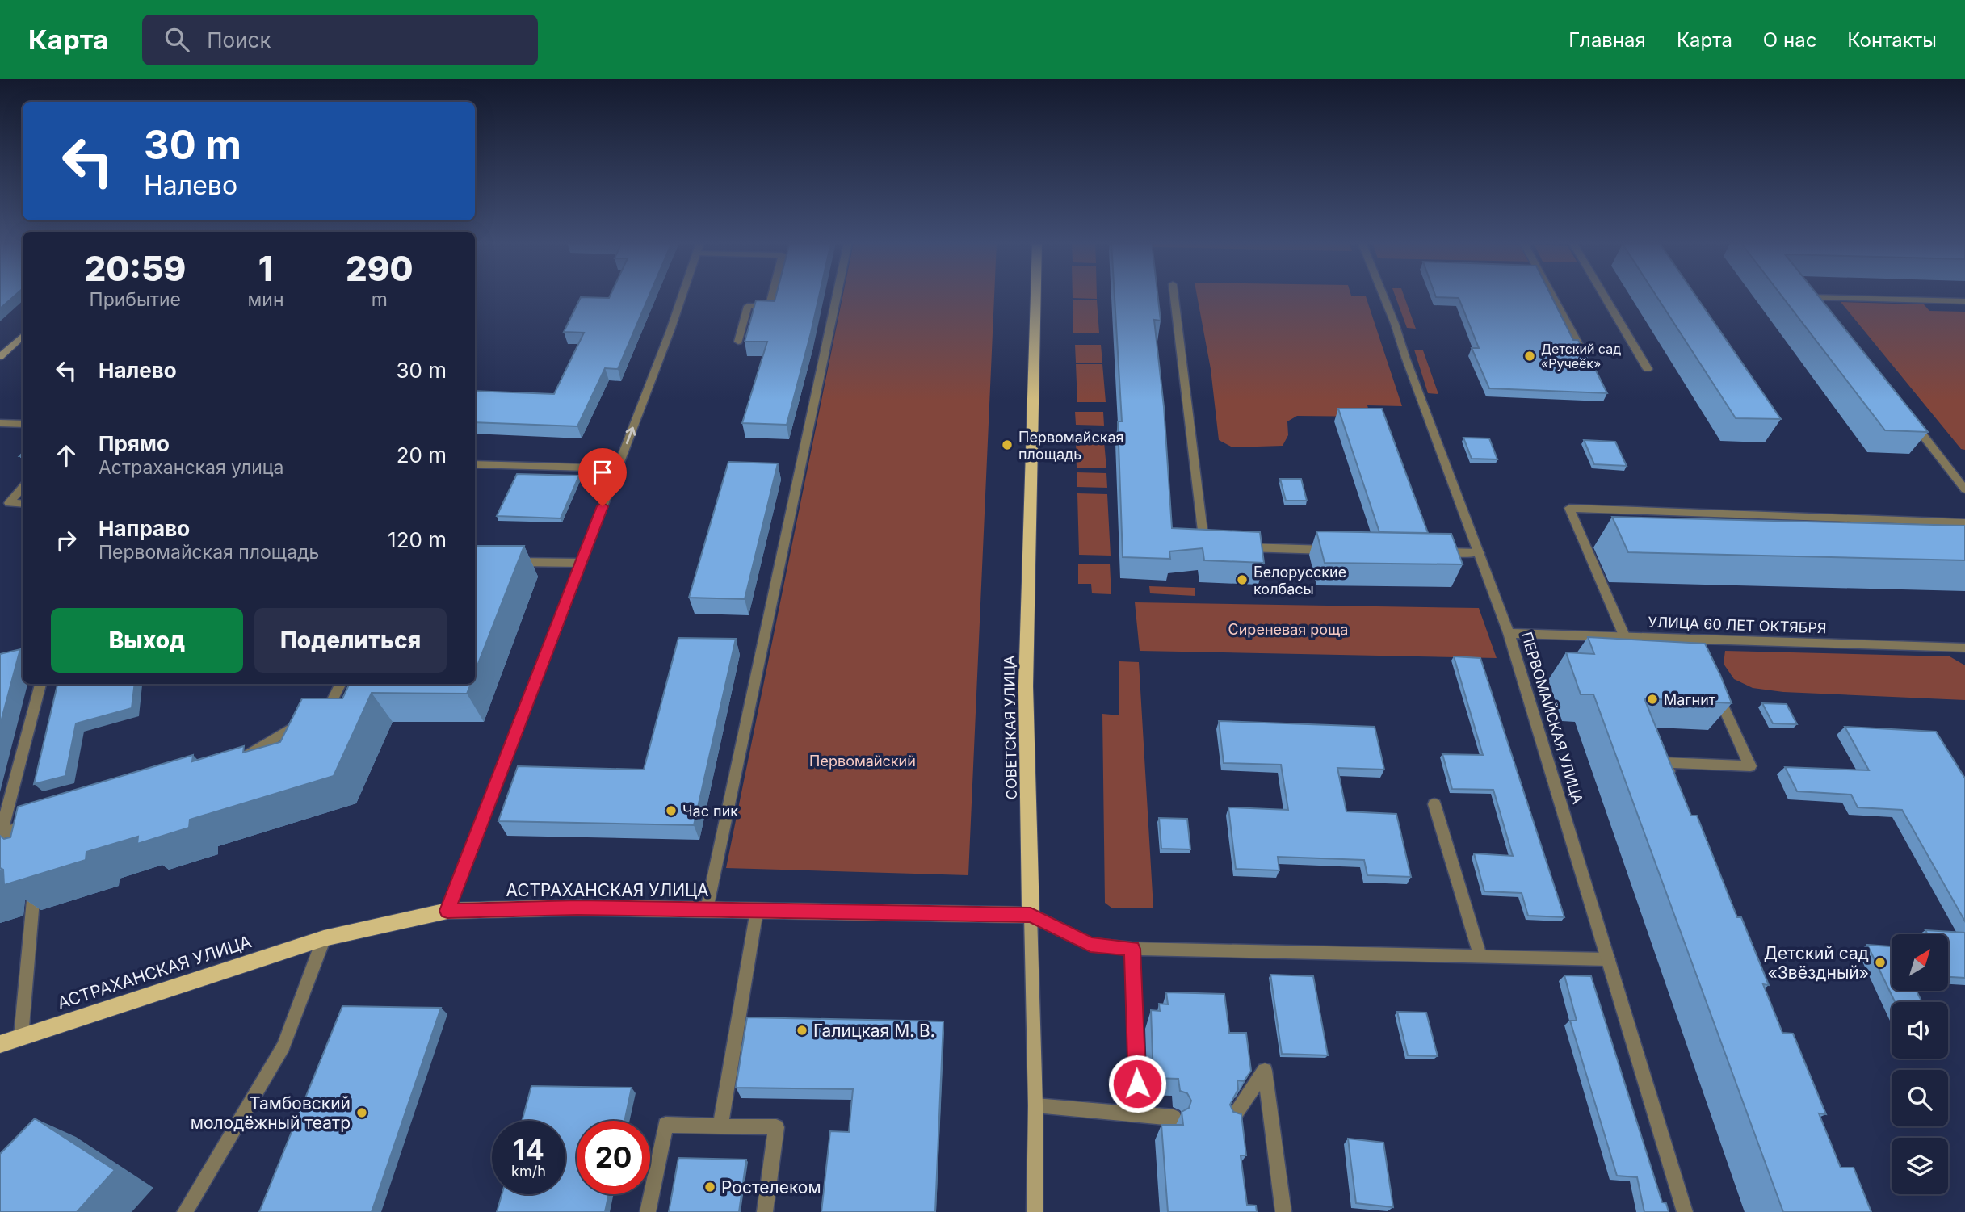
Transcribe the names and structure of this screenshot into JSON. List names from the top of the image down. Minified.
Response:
{"streets":{"main road":["СОВЕТСКАЯ УЛИЦА","АСТРАХАНСКАЯ УЛИЦА"],"street":["УЛИЦА 60 ЛЕТ ОКТЯБРЯ","ПЕРВОМАЙСКАЯ УЛИЦА"]},"crossings":[["УЛИЦА 60 ЛЕТ ОКТЯБРЯ","ПЕРВОМАЙСКАЯ УЛИЦА"],["СОВЕТСКАЯ УЛИЦА","АСТРАХАНСКАЯ УЛИЦА"]],"parks":["Сиреневая роща","Первомайский"],"places":["Детский сад «Ручеёк»","Первомайская площадь","Белорусские колбасы","Магнит","Час пик","Детский сад «Звёздный»","Галицкая М. В.","Тамбовский молодёжный театр","Ростелеком"],"north":"top right","page":{"header":"Карта","search":"Поиск","nav":["Главная","Карта","О нас","Контакты"],"turn":["30 m","Налево"],"eta":["20:59","Прибытие","1","мин","290","m"],"list":[{"name":"Налево","value":"30 m"},{"name":"Прямо","note":"Астраханская улица","value":"20 m"},{"name":"Направо","note":"Первомайская площадь","value":"120 m"}],"buttons":["Выход","Поделиться"],"speed":"14 km/h","limit":"20"}}
